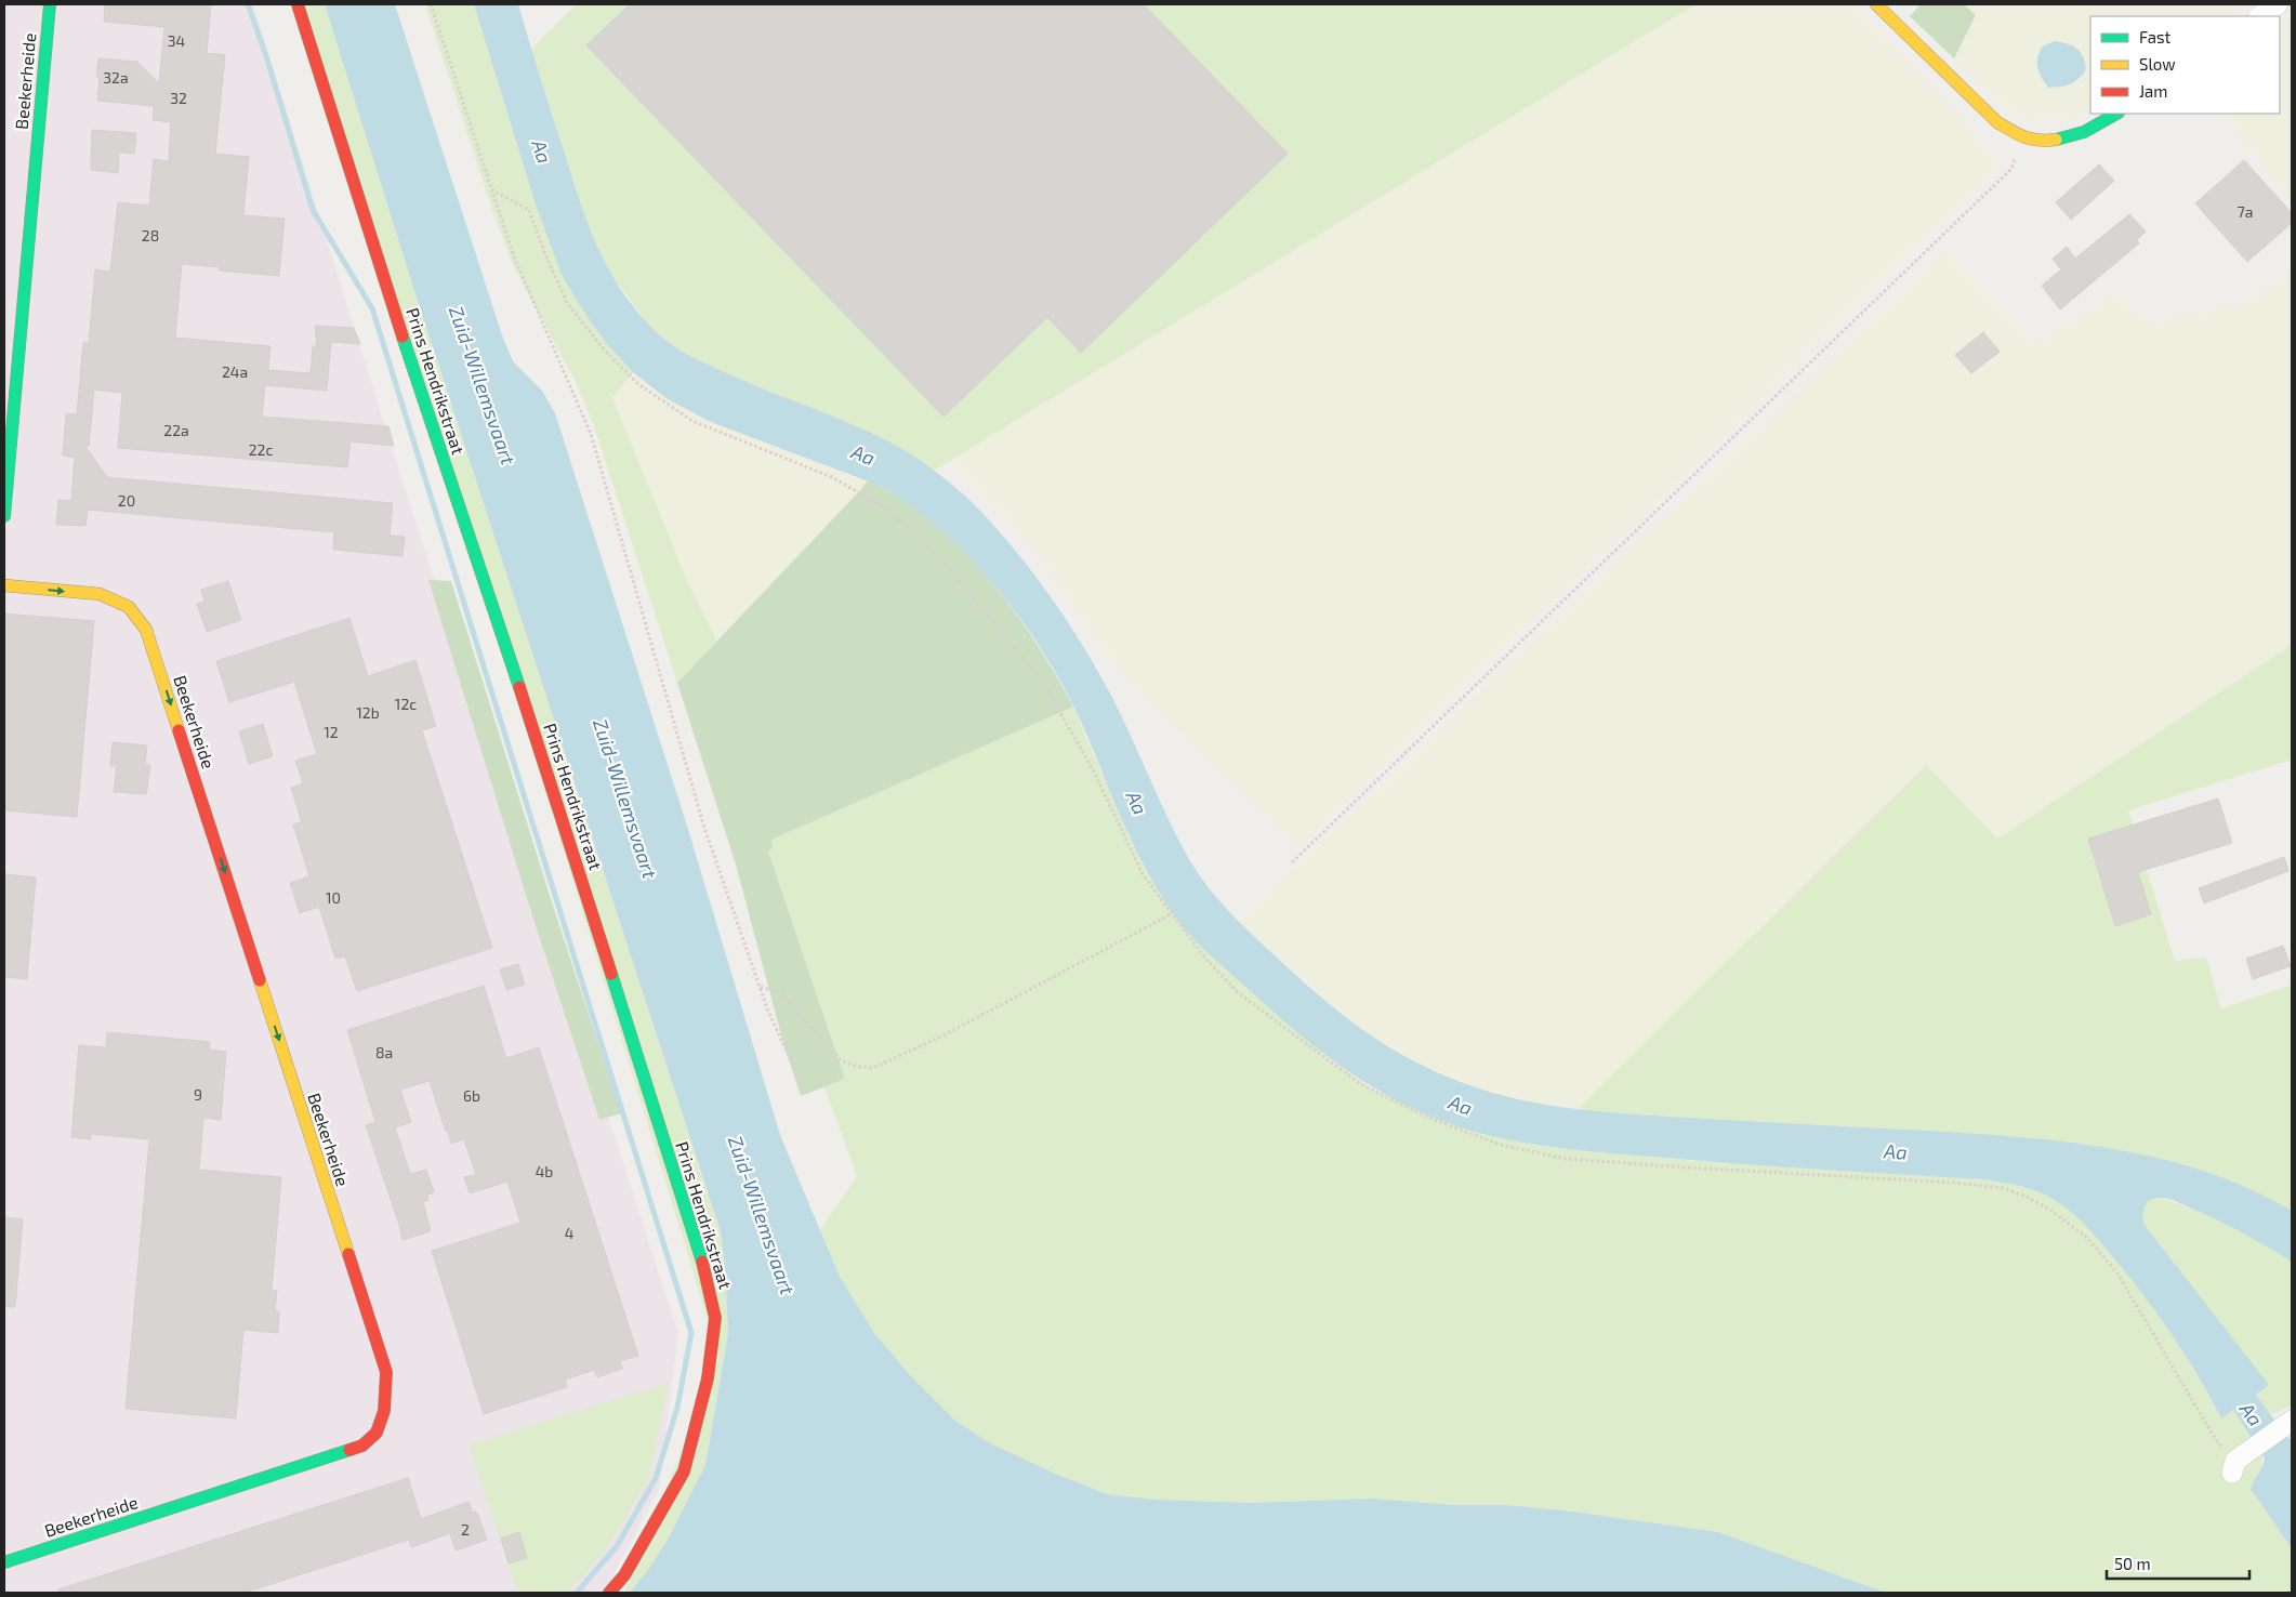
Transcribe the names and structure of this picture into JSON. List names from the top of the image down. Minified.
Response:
{"streets":{"street":["Beekerheide","Prins Hendrikstraat"]},"water":["Aa","Zuid-Willemsvaart"],"house_numbers":["34","32a","32","7a","28","24a","22a","22c","20","12c","12b","12","10","8a","9","6b","4b","4","2"],"legend":["Fast","Slow","Jam"],"scale_bar":"50 m"}
